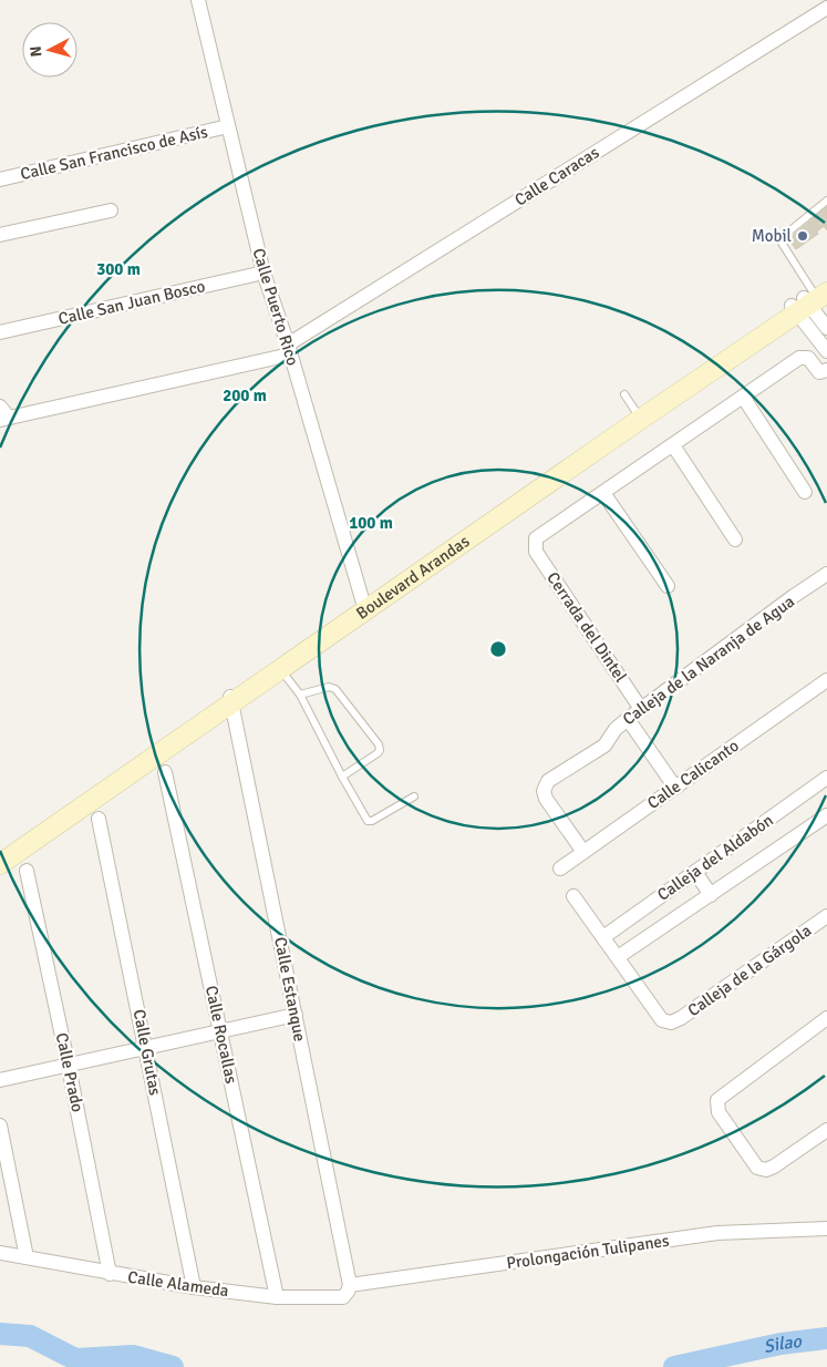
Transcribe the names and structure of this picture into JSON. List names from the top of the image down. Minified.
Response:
{"streets":{"main road":["Boulevard Arandas"],"street":["Calle San Francisco de Asís","Calle Caracas","Calle San Juan Bosco","Calle Puerto Rico","Cerrada del Dintel","Calleja de la Naranja de Agua","Calle Calicanto","Calleja del Aldabón","Calleja de la Gárgola","Calle Estanque","Calle Rocallas","Calle Grutas","Calle Prado","Prolongación Tulipanes","Calle Alameda"]},"crossings":[["Calle San Francisco de Asís","Calle Puerto Rico"],["Calle Caracas","Calle Puerto Rico"],["Calle San Juan Bosco","Calle Puerto Rico"],["Calle Puerto Rico","Boulevard Arandas"],["Boulevard Arandas","Calle Estanque"],["Cerrada del Dintel","Calleja de la Naranja de Agua"],["Calleja de la Naranja de Agua","Calle Calicanto"],["Calleja del Aldabón","Calleja de la Gárgola"],["Calle Estanque","Prolongación Tulipanes"],["Calle Estanque","Calle Alameda"],["Calle Rocallas","Calle Alameda"],["Calle Grutas","Calle Alameda"],["Calle Prado","Calle Alameda"],["Prolongación Tulipanes","Calle Alameda"]],"water":["Silao"],"places":["Mobil"],"north":"left","rings":["300 m","200 m","100 m"]}
